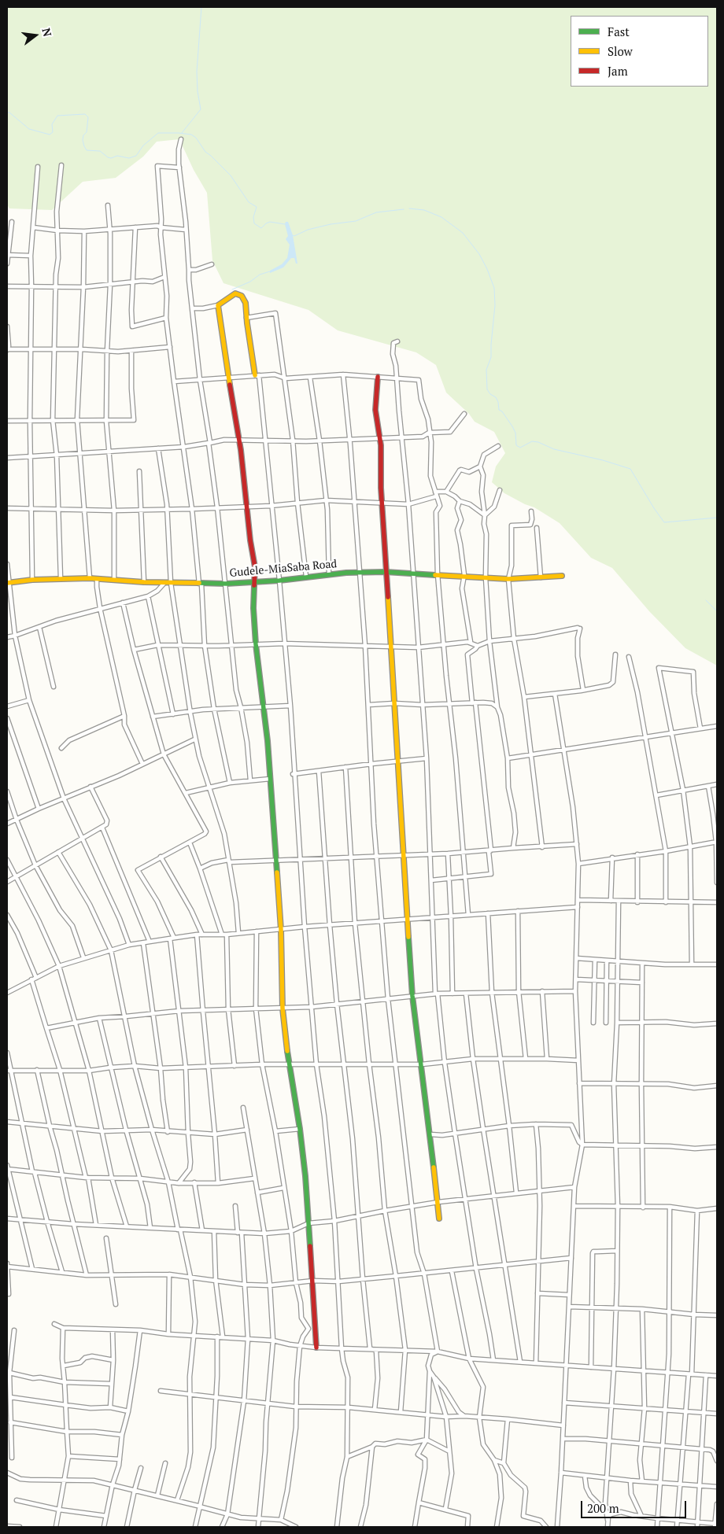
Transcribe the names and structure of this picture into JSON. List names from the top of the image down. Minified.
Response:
{"streets":{"street":["Gudele-MiaSaba Road"]},"legend":["Fast","Slow","Jam"],"scale_bar":"200 m","north":"right"}
